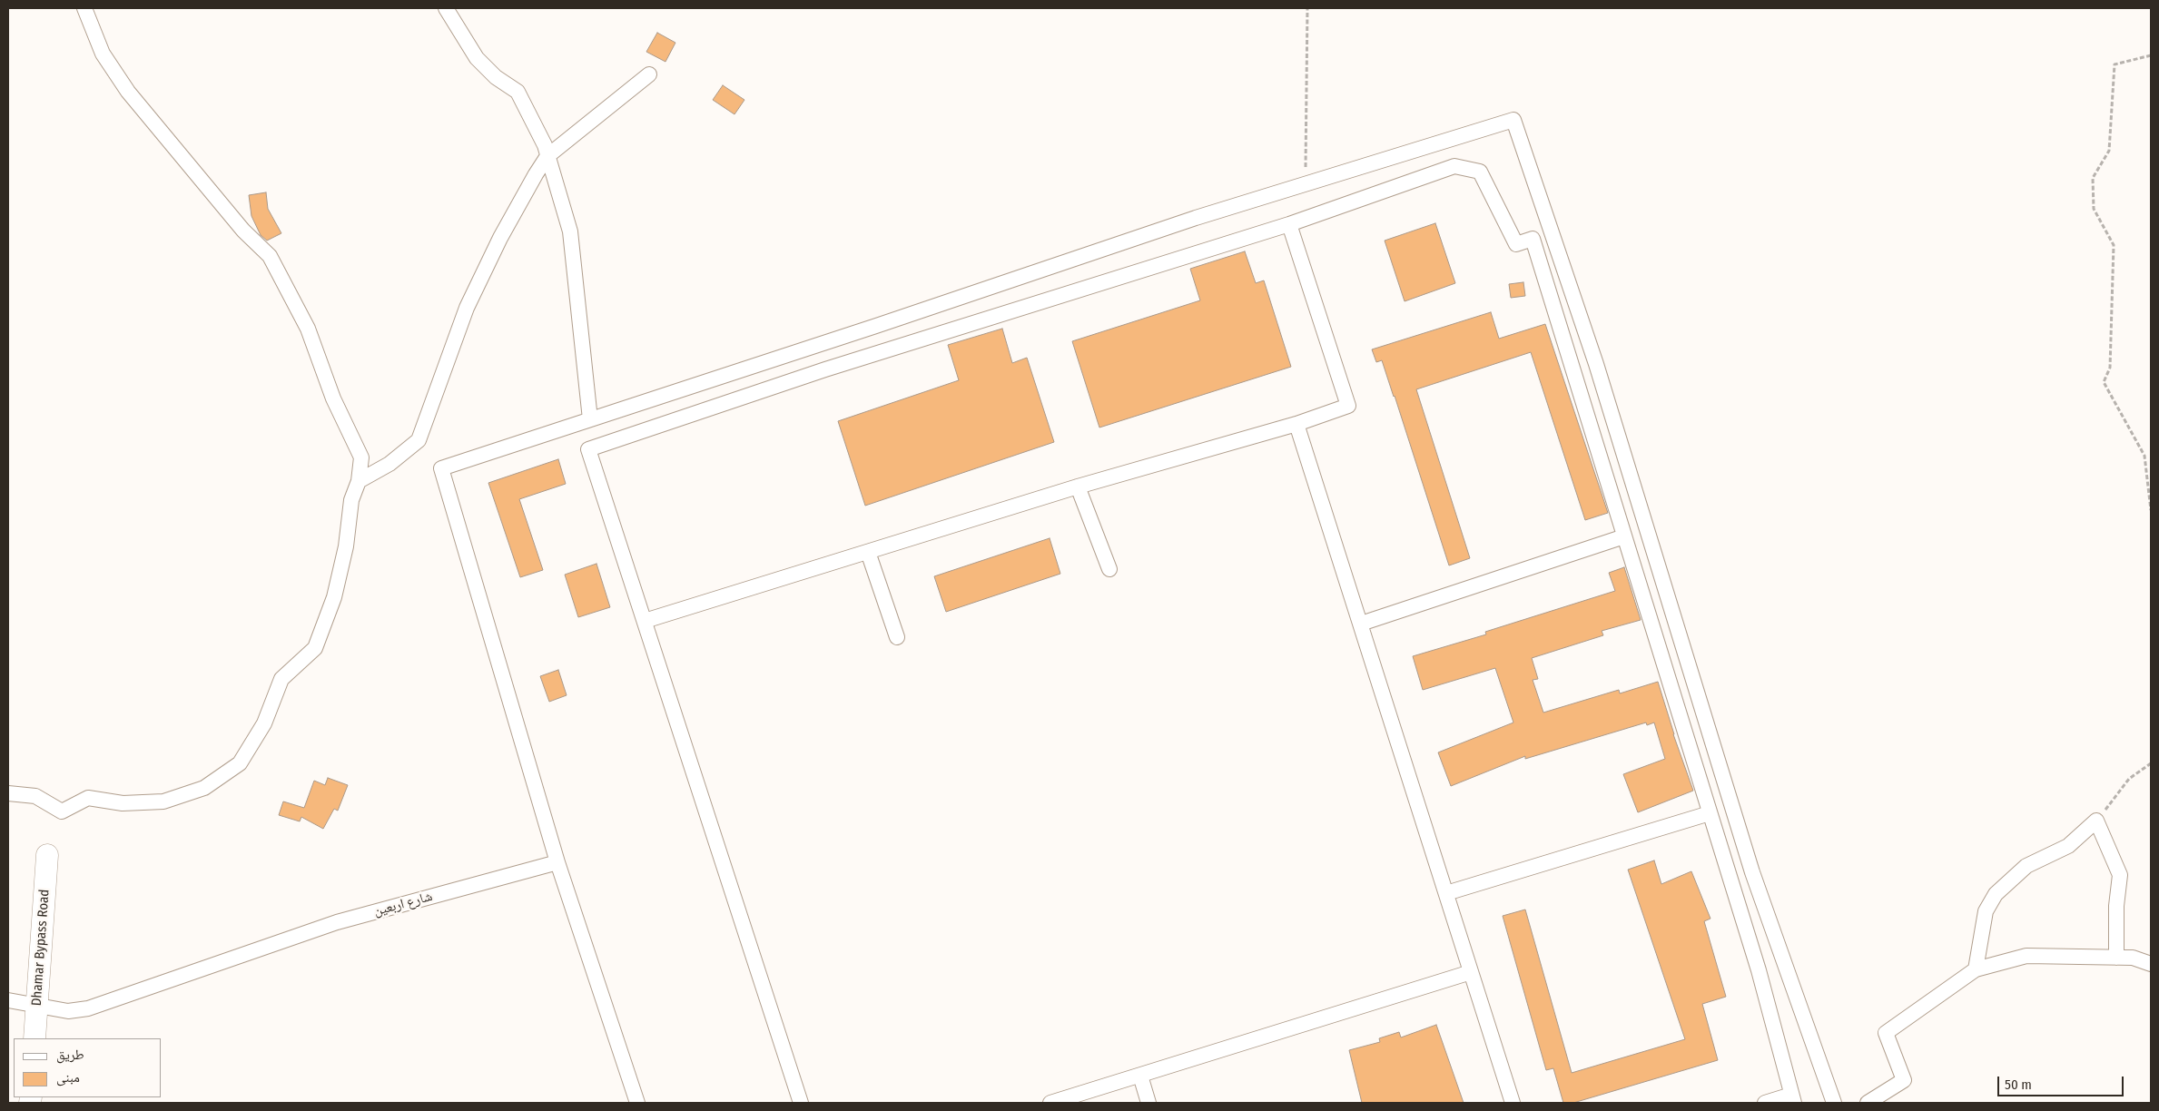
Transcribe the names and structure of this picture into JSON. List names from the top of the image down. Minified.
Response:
{"streets":{"main road":["Dhamar Bypass Road"],"street":["شارع اربعين"]},"crossings":[["شارع اربعين","Dhamar Bypass Road"]],"legend":["طريق","مبنى"],"scale_bar":"50 m"}
